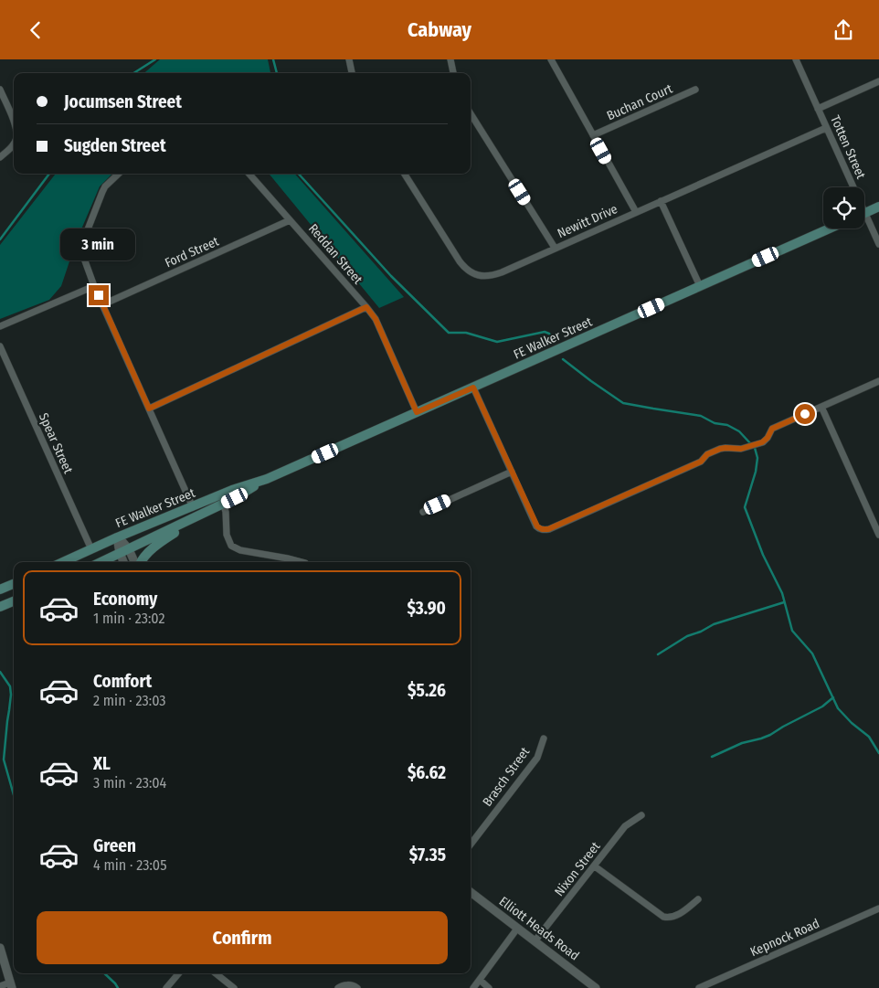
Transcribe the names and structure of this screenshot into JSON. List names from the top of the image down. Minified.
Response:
{"streets":{"main road":["FE Walker Street"],"street":["Buchan Court","Totten Street","Newitt Drive","Ford Street","Reddan Street","Spear Street","Brasch Street","Nixon Street","Elliott Heads Road","Kepnock Road"]},"crossings":[["Totten Street","Newitt Drive"],["Ford Street","Reddan Street"],["Reddan Street","FE Walker Street"],["FE Walker Street","Spear Street"],["Nixon Street","Elliott Heads Road"]],"page":{"header":"Cabway","banner":["Jocumsen Street","Sugden Street"],"bubble":"3 min","list":[{"name":"Economy","note":"1 min · 23:02","value":"$3.90"},{"name":"Comfort","note":"2 min · 23:03","value":"$5.26"},{"name":"XL","note":"3 min · 23:04","value":"$6.62"},{"name":"Green","note":"4 min · 23:05","value":"$7.35"}],"buttons":"Confirm"}}
